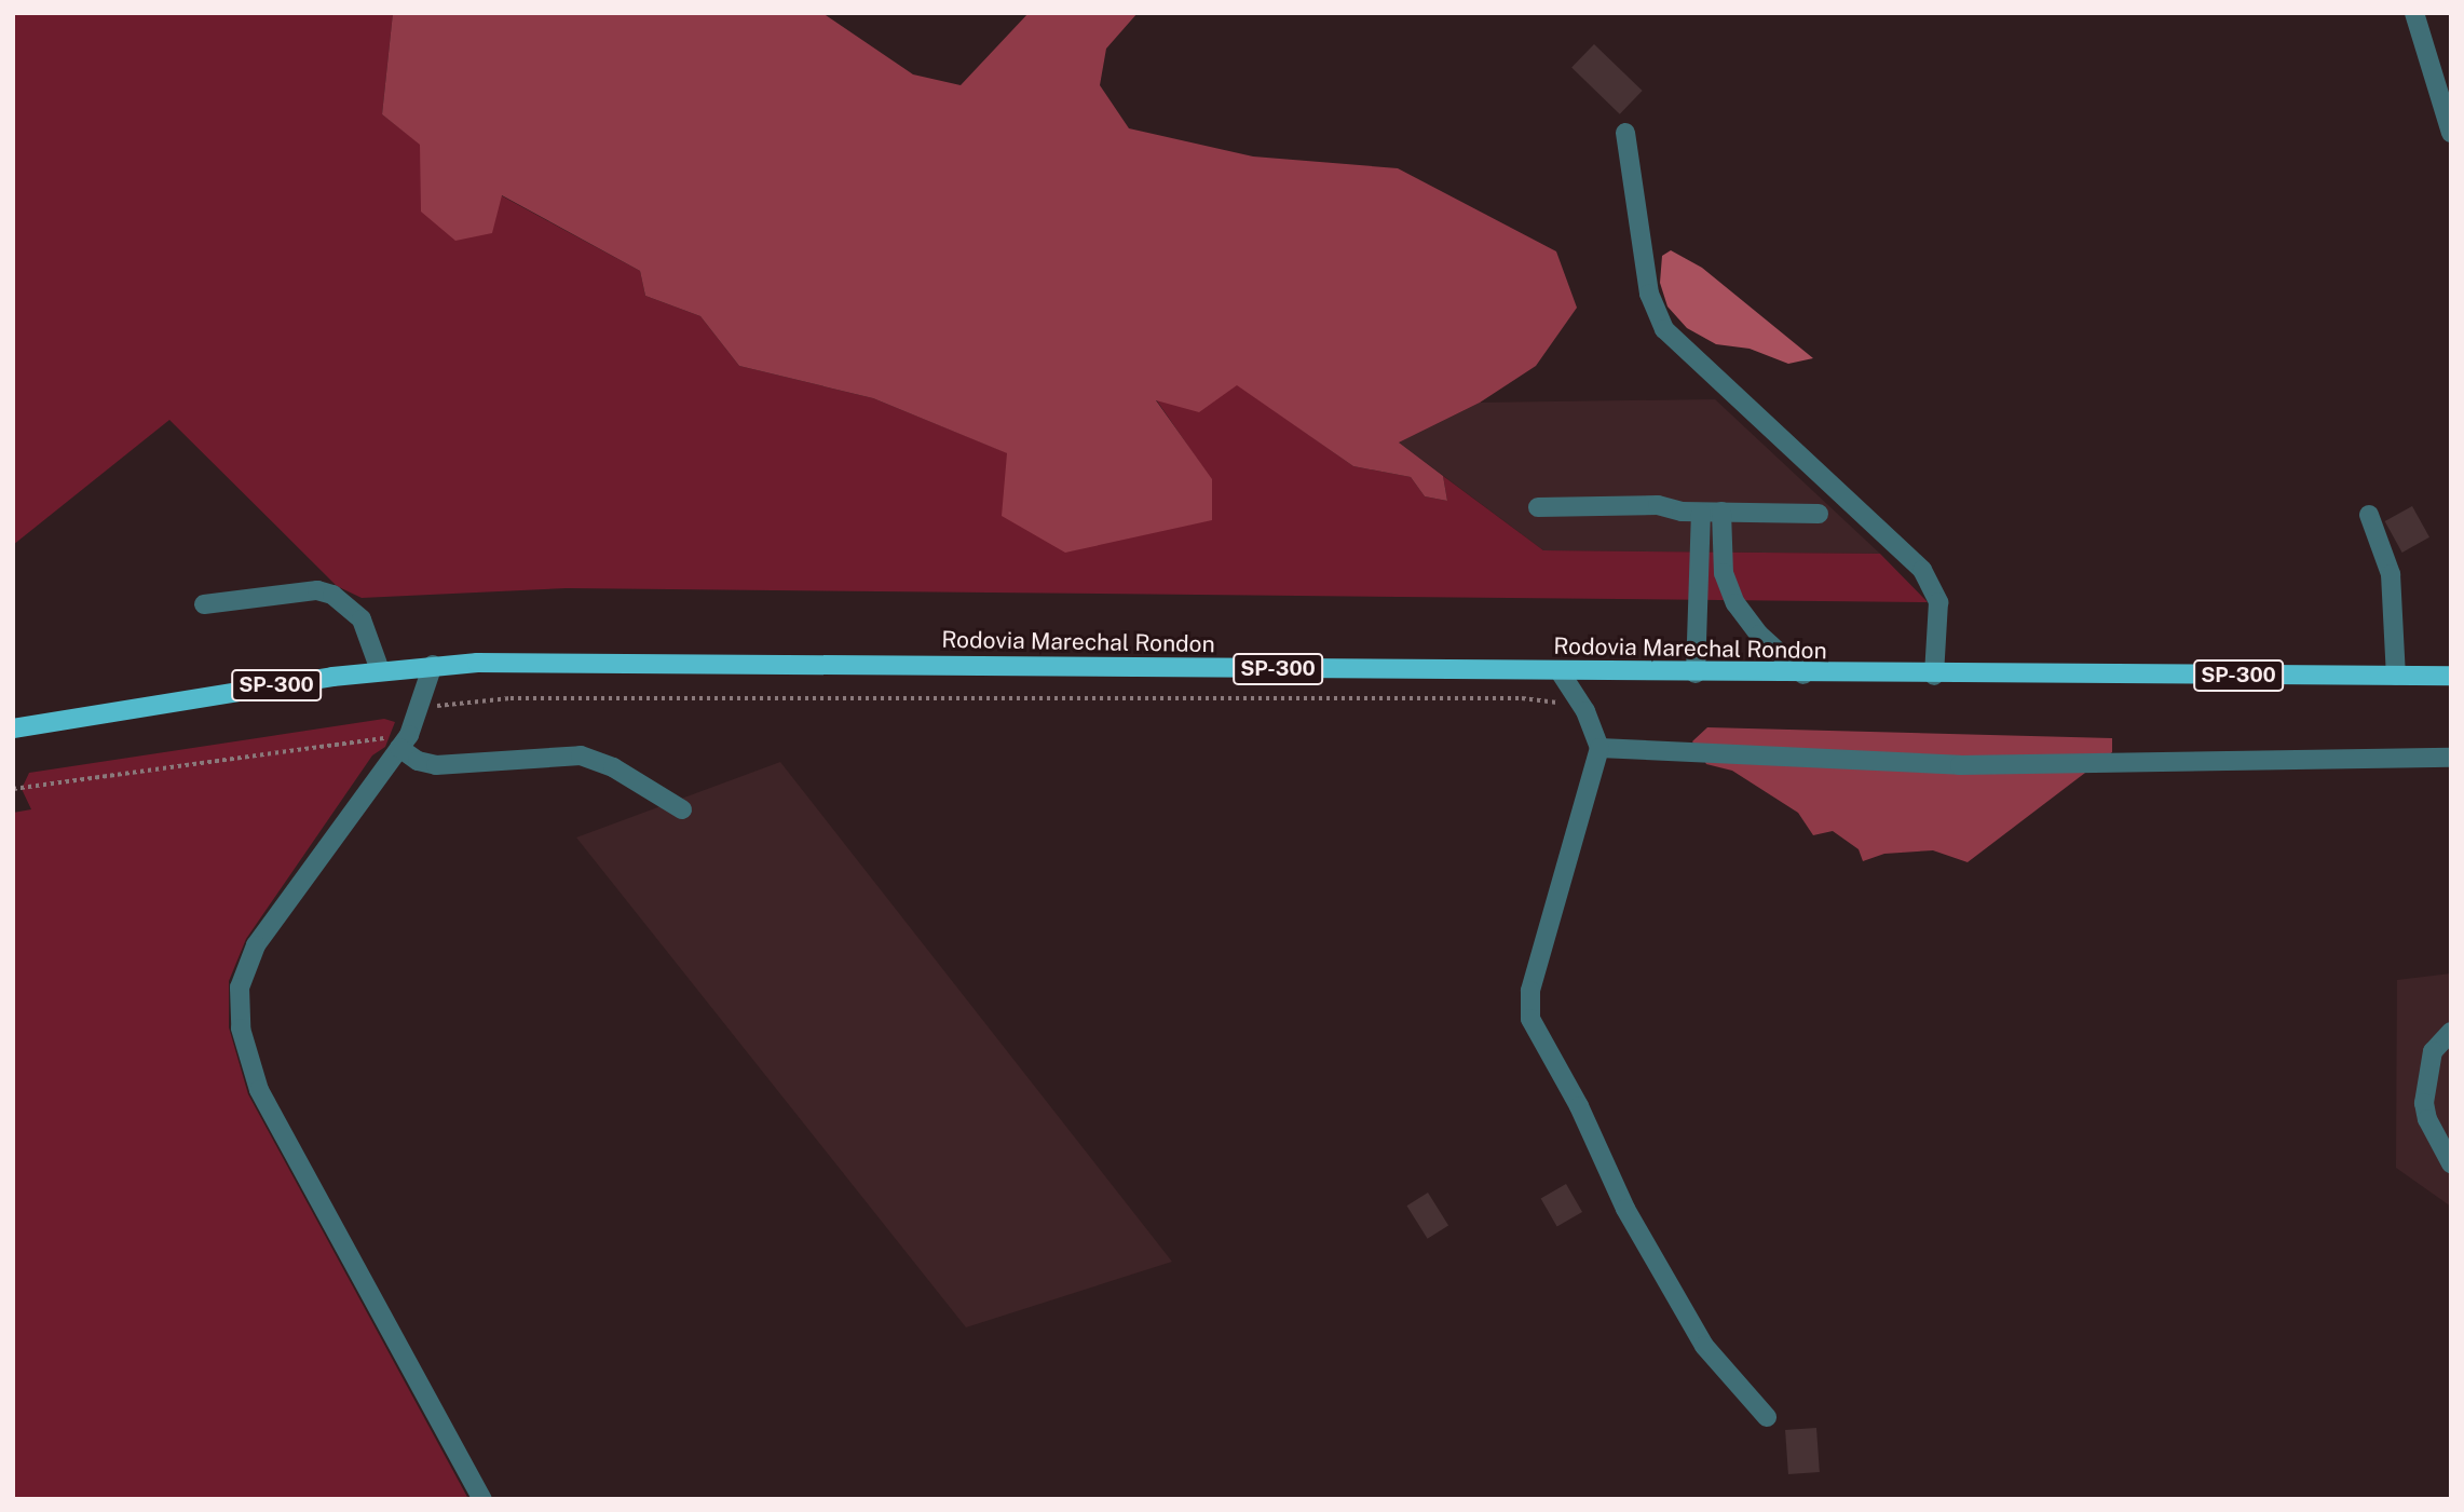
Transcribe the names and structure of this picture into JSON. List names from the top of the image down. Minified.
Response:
{"streets":{"main road":["Rodovia Marechal Rondon","SP-300"]}}
